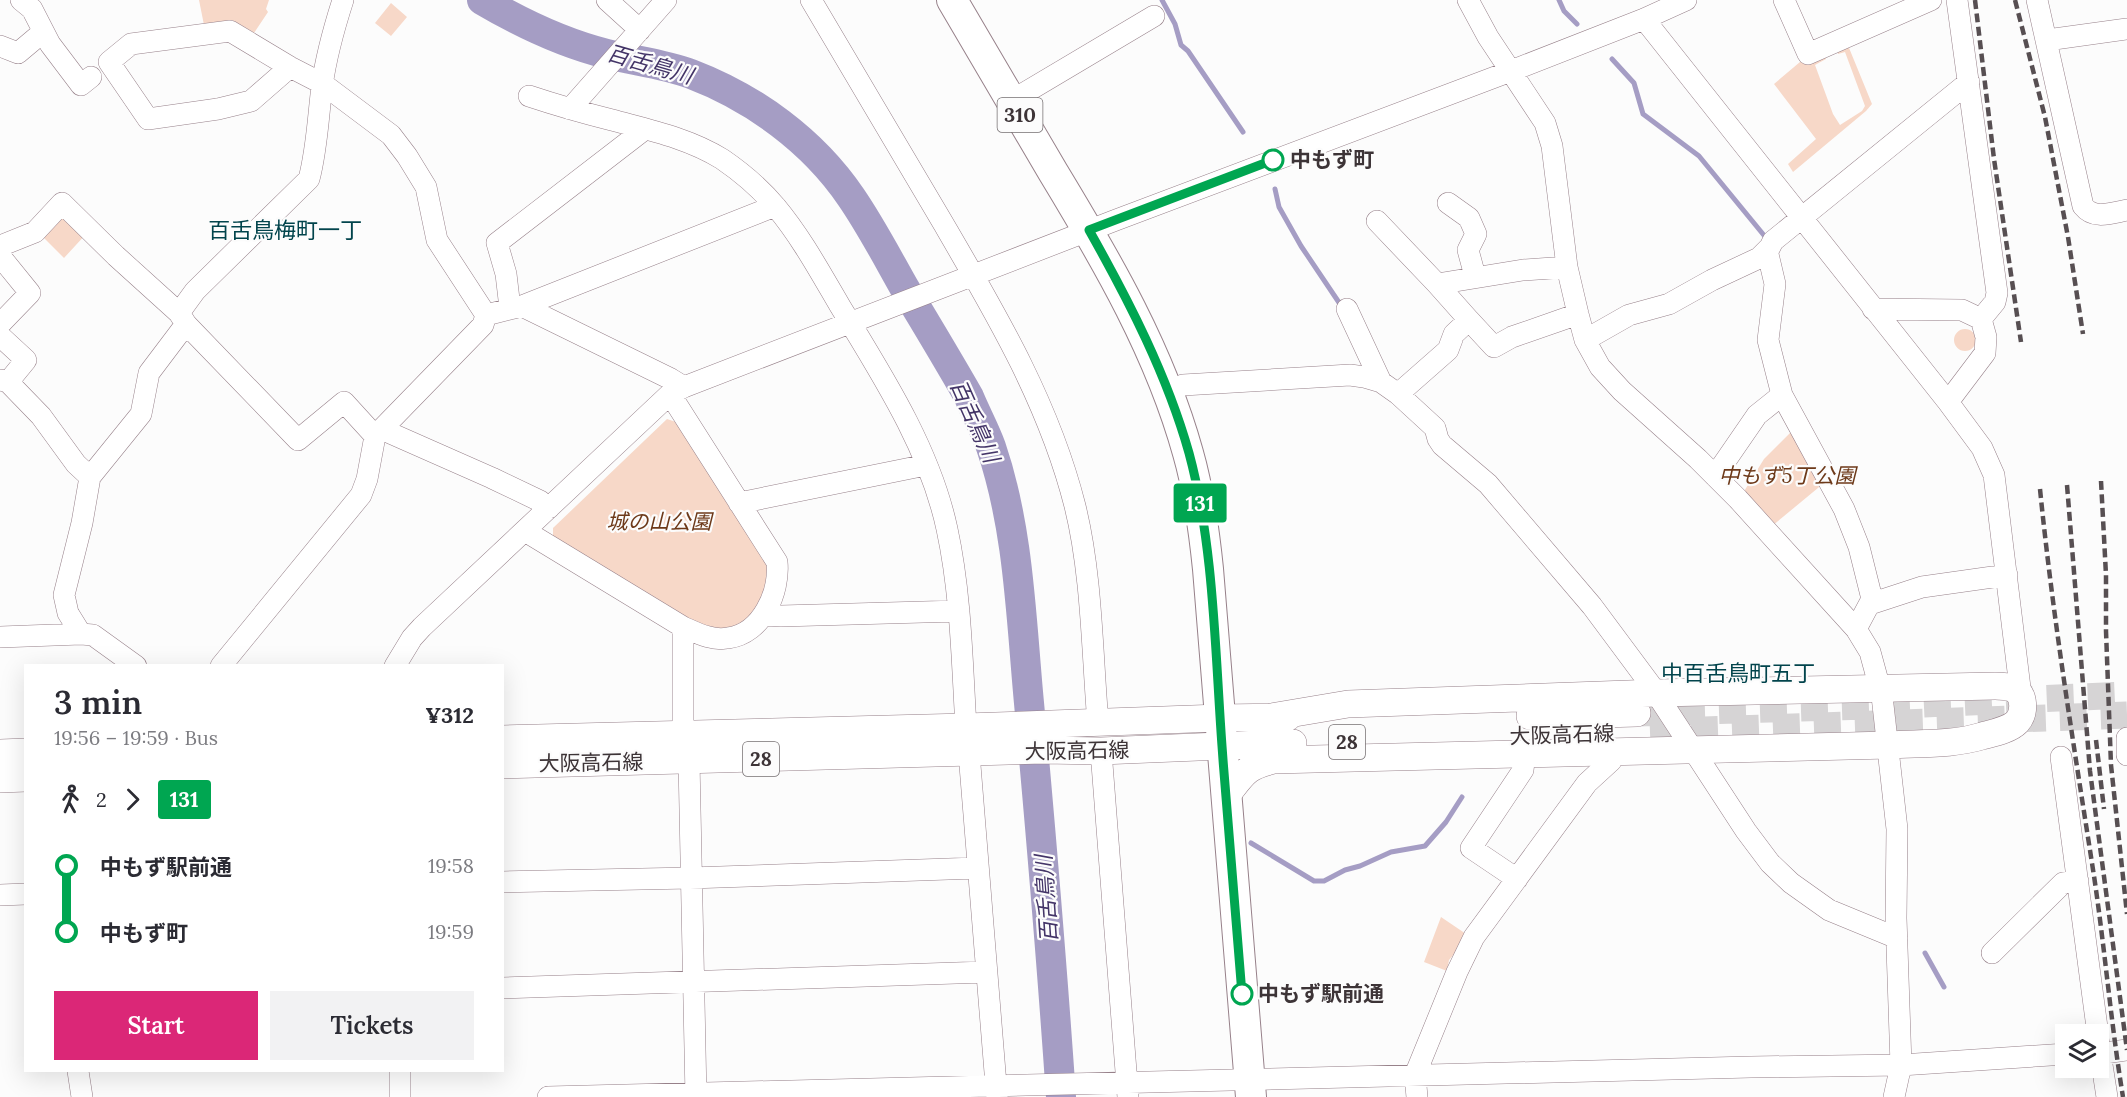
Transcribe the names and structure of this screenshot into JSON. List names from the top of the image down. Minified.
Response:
{"streets":{"highway":["310"],"main road":["大阪高石線","28"]},"crossings":[["310","大阪高石線"]],"districts":["百舌鳥梅町一丁","中百舌鳥町五丁"],"water":["百舌鳥川"],"parks":["中もず5丁公園","城の山公園"],"places":["中もず町","中もず駅前通"],"lines":["bus line 131"],"page":{"on_map":"131","heading":["3 min","19:56 – 19:59 · Bus","¥312"],"legs":["2","131"],"list":[{"name":"中もず駅前通","value":"19:58"},{"name":"中もず町","value":"19:59"}],"buttons":["Start","Tickets"]}}
